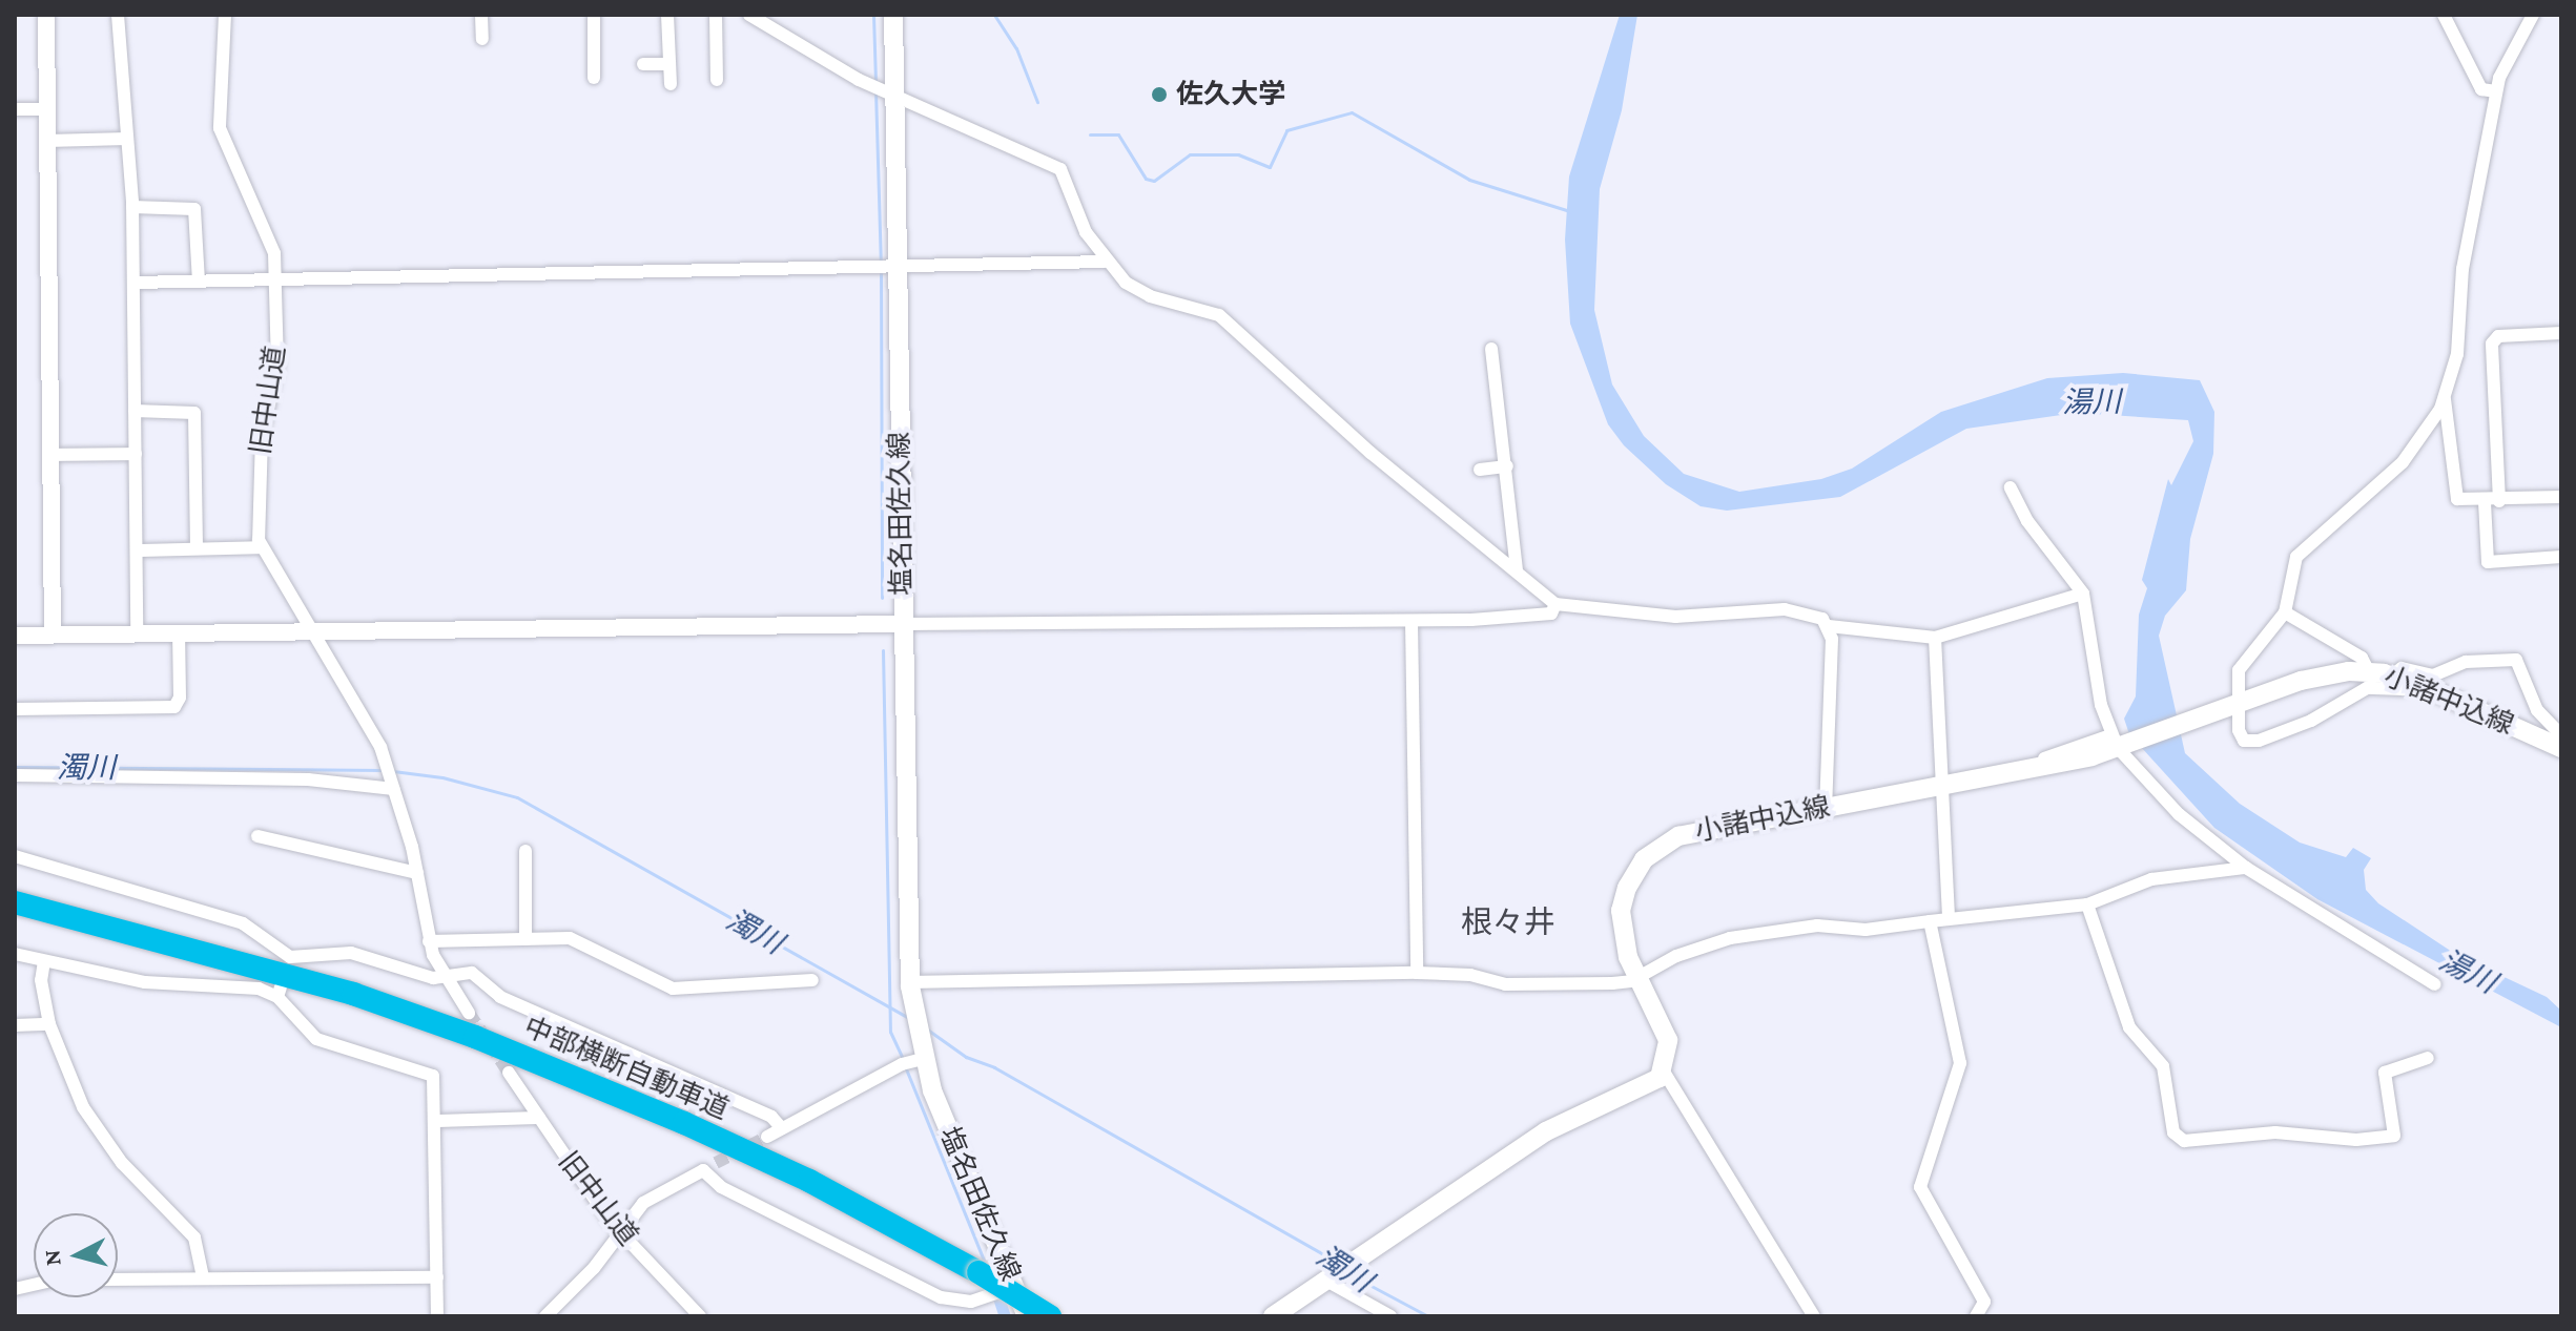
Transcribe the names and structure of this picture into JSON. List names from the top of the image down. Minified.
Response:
{"streets":{"highway":["中部横断自動車道"],"main road":["塩名田佐久線","小諸中込線"],"street":["旧中山道"]},"districts":["根々井"],"water":["湯川","濁川"],"places":["佐久大学"],"north":"left"}
